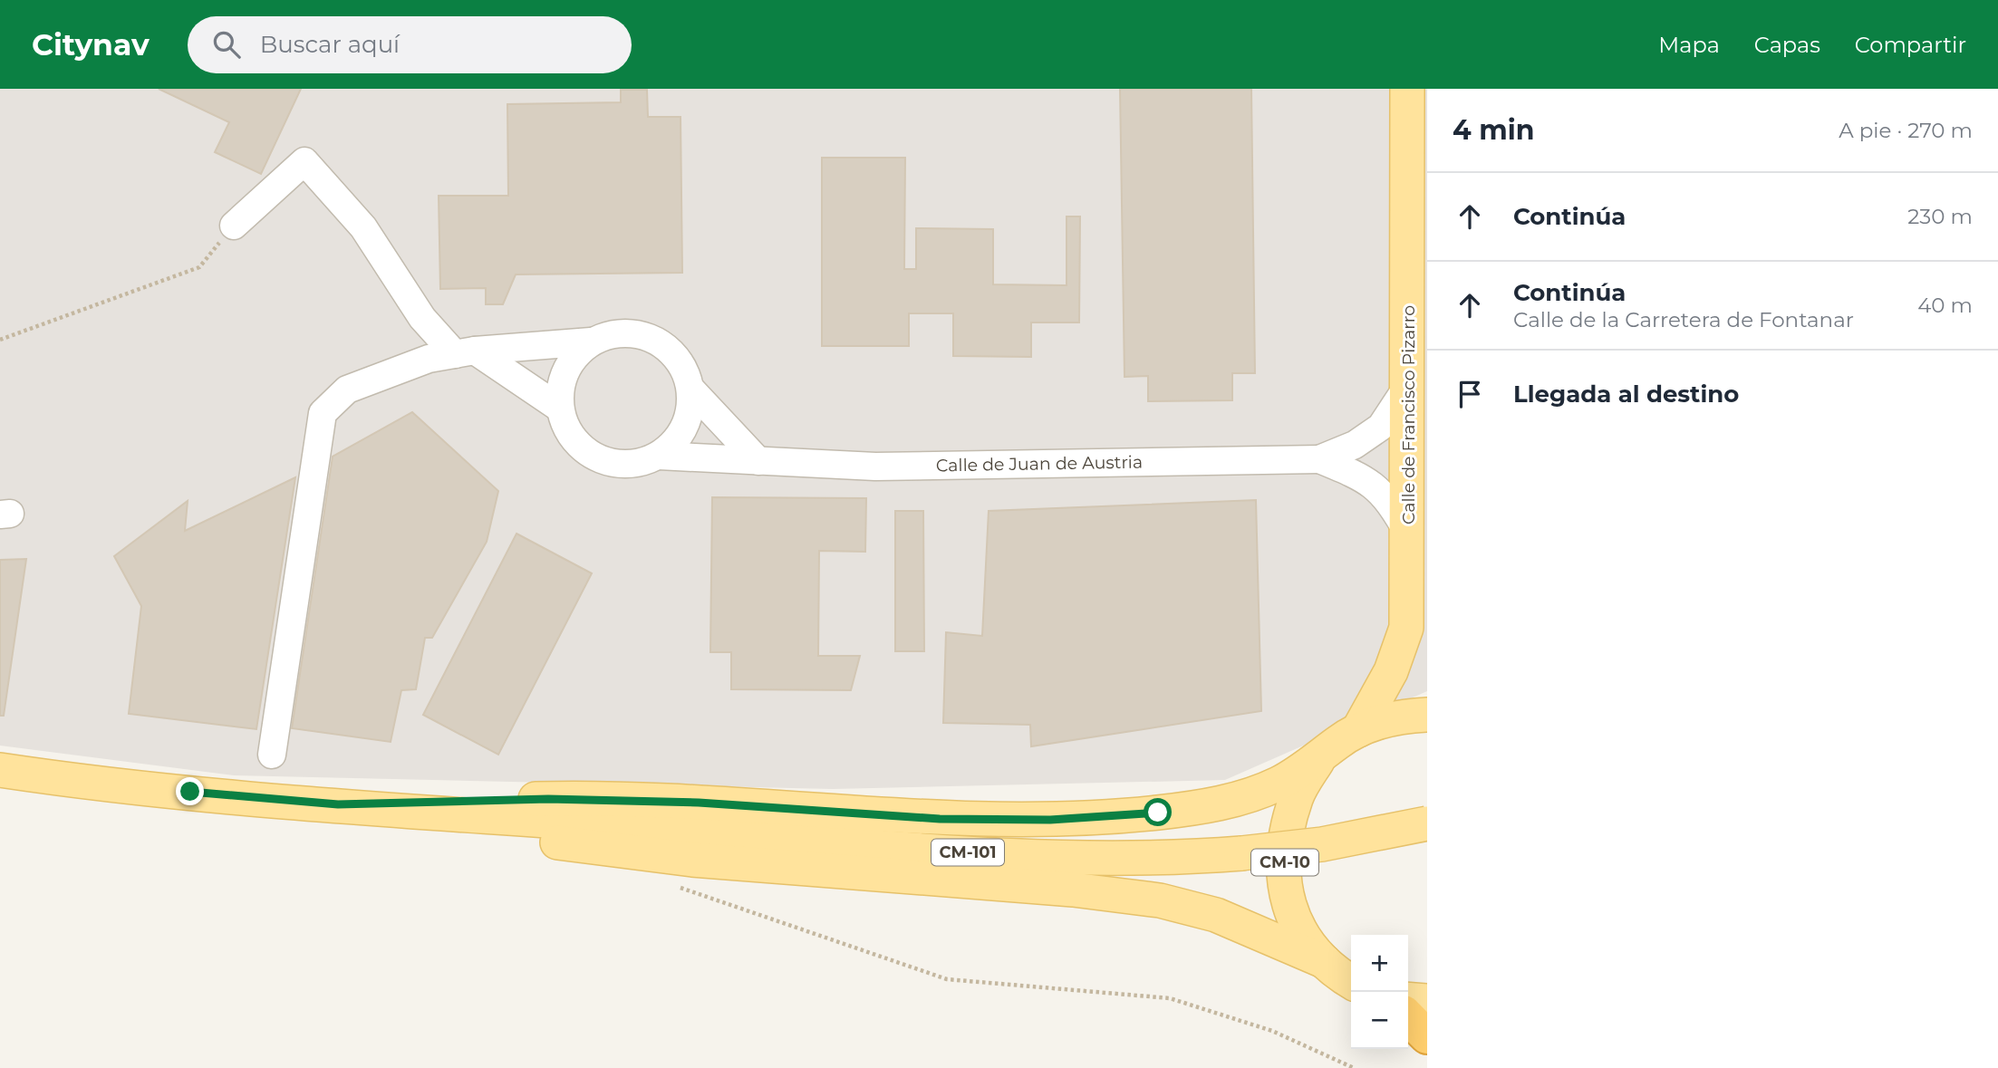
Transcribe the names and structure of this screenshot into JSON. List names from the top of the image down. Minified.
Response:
{"streets":{"main road":["Calle de Francisco Pizarro","CM-101","CM-10"],"street":["Calle de Juan de Austria"]},"crossings":[["Calle de Francisco Pizarro","CM-10"]],"page":{"header":"Citynav","search":"Buscar aquí","nav":["Mapa","Capas","Compartir"],"heading":["4 min","A pie · 270 m"],"list":[["Continúa","230 m"],["Continúa","Calle de la Carretera de Fontanar","40 m"],"Llegada al destino"],"map_buttons":["+","−"]}}
